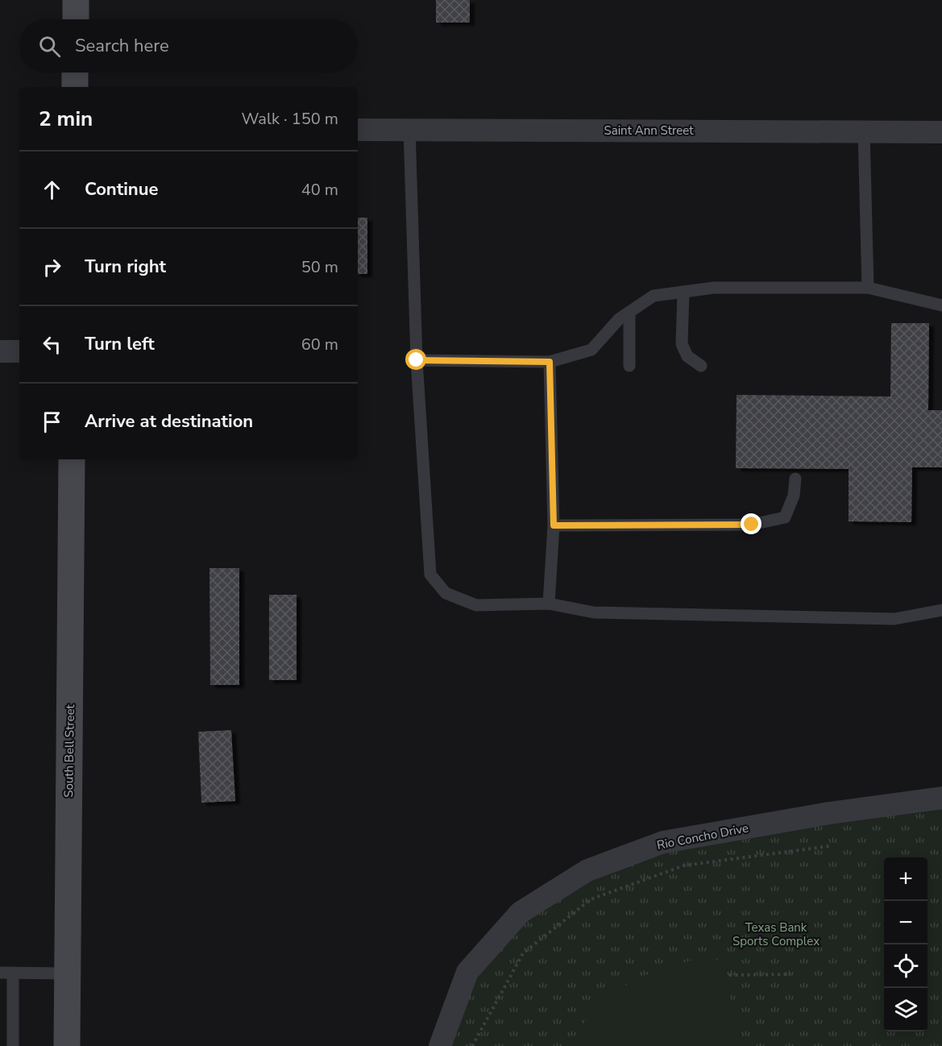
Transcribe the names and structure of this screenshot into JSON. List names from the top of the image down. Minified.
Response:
{"streets":{"main road":["South Bell Street"],"street":["Saint Ann Street","Rio Concho Drive"]},"parks":["Texas Bank Sports Complex"],"page":{"search":"Search here","heading":["2 min","Walk · 150 m"],"list":[["Continue","40 m"],["Turn right","50 m"],["Turn left","60 m"],"Arrive at destination"],"map_buttons":["+","−"]}}
